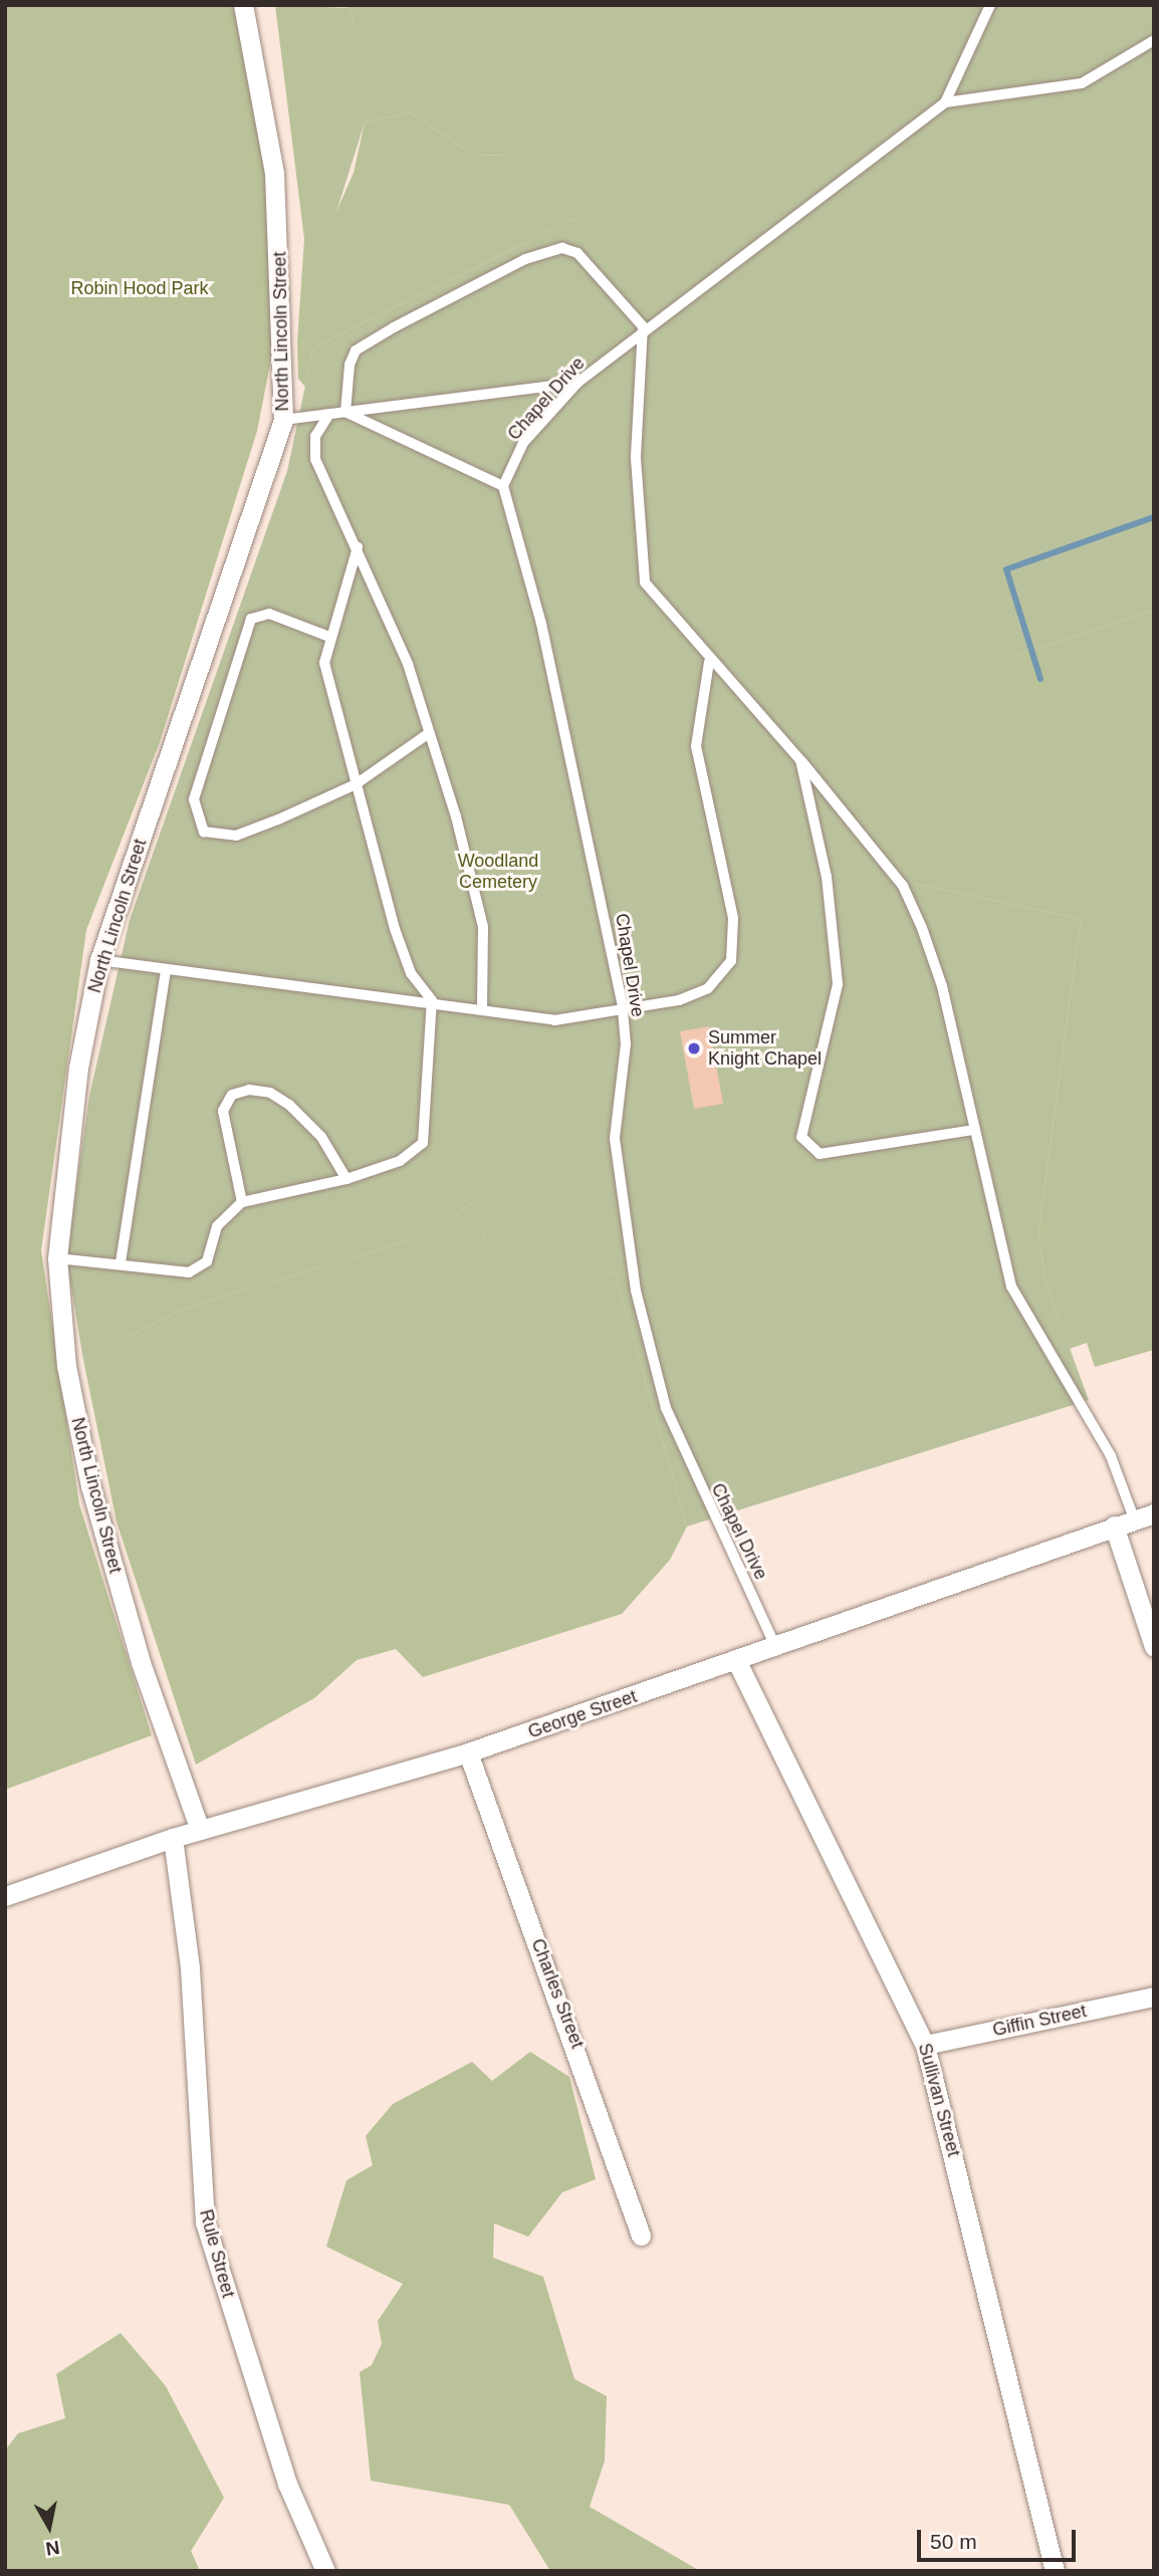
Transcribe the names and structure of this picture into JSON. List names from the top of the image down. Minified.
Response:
{"streets":{"street":["North Lincoln Street","George Street","Charles Street","Giffin Street","Sullivan Street","Rule Street"],"lane":["Chapel Drive"]},"crossings":[["North Lincoln Street","George Street"],["Chapel Drive","George Street"],["George Street","Charles Street"],["George Street","Sullivan Street"],["George Street","Rule Street"],["Giffin Street","Sullivan Street"]],"parks":["Robin Hood Park","Woodland Cemetery"],"places":["Summer Knight Chapel"],"scale_bar":"50 m","north":"bottom"}
